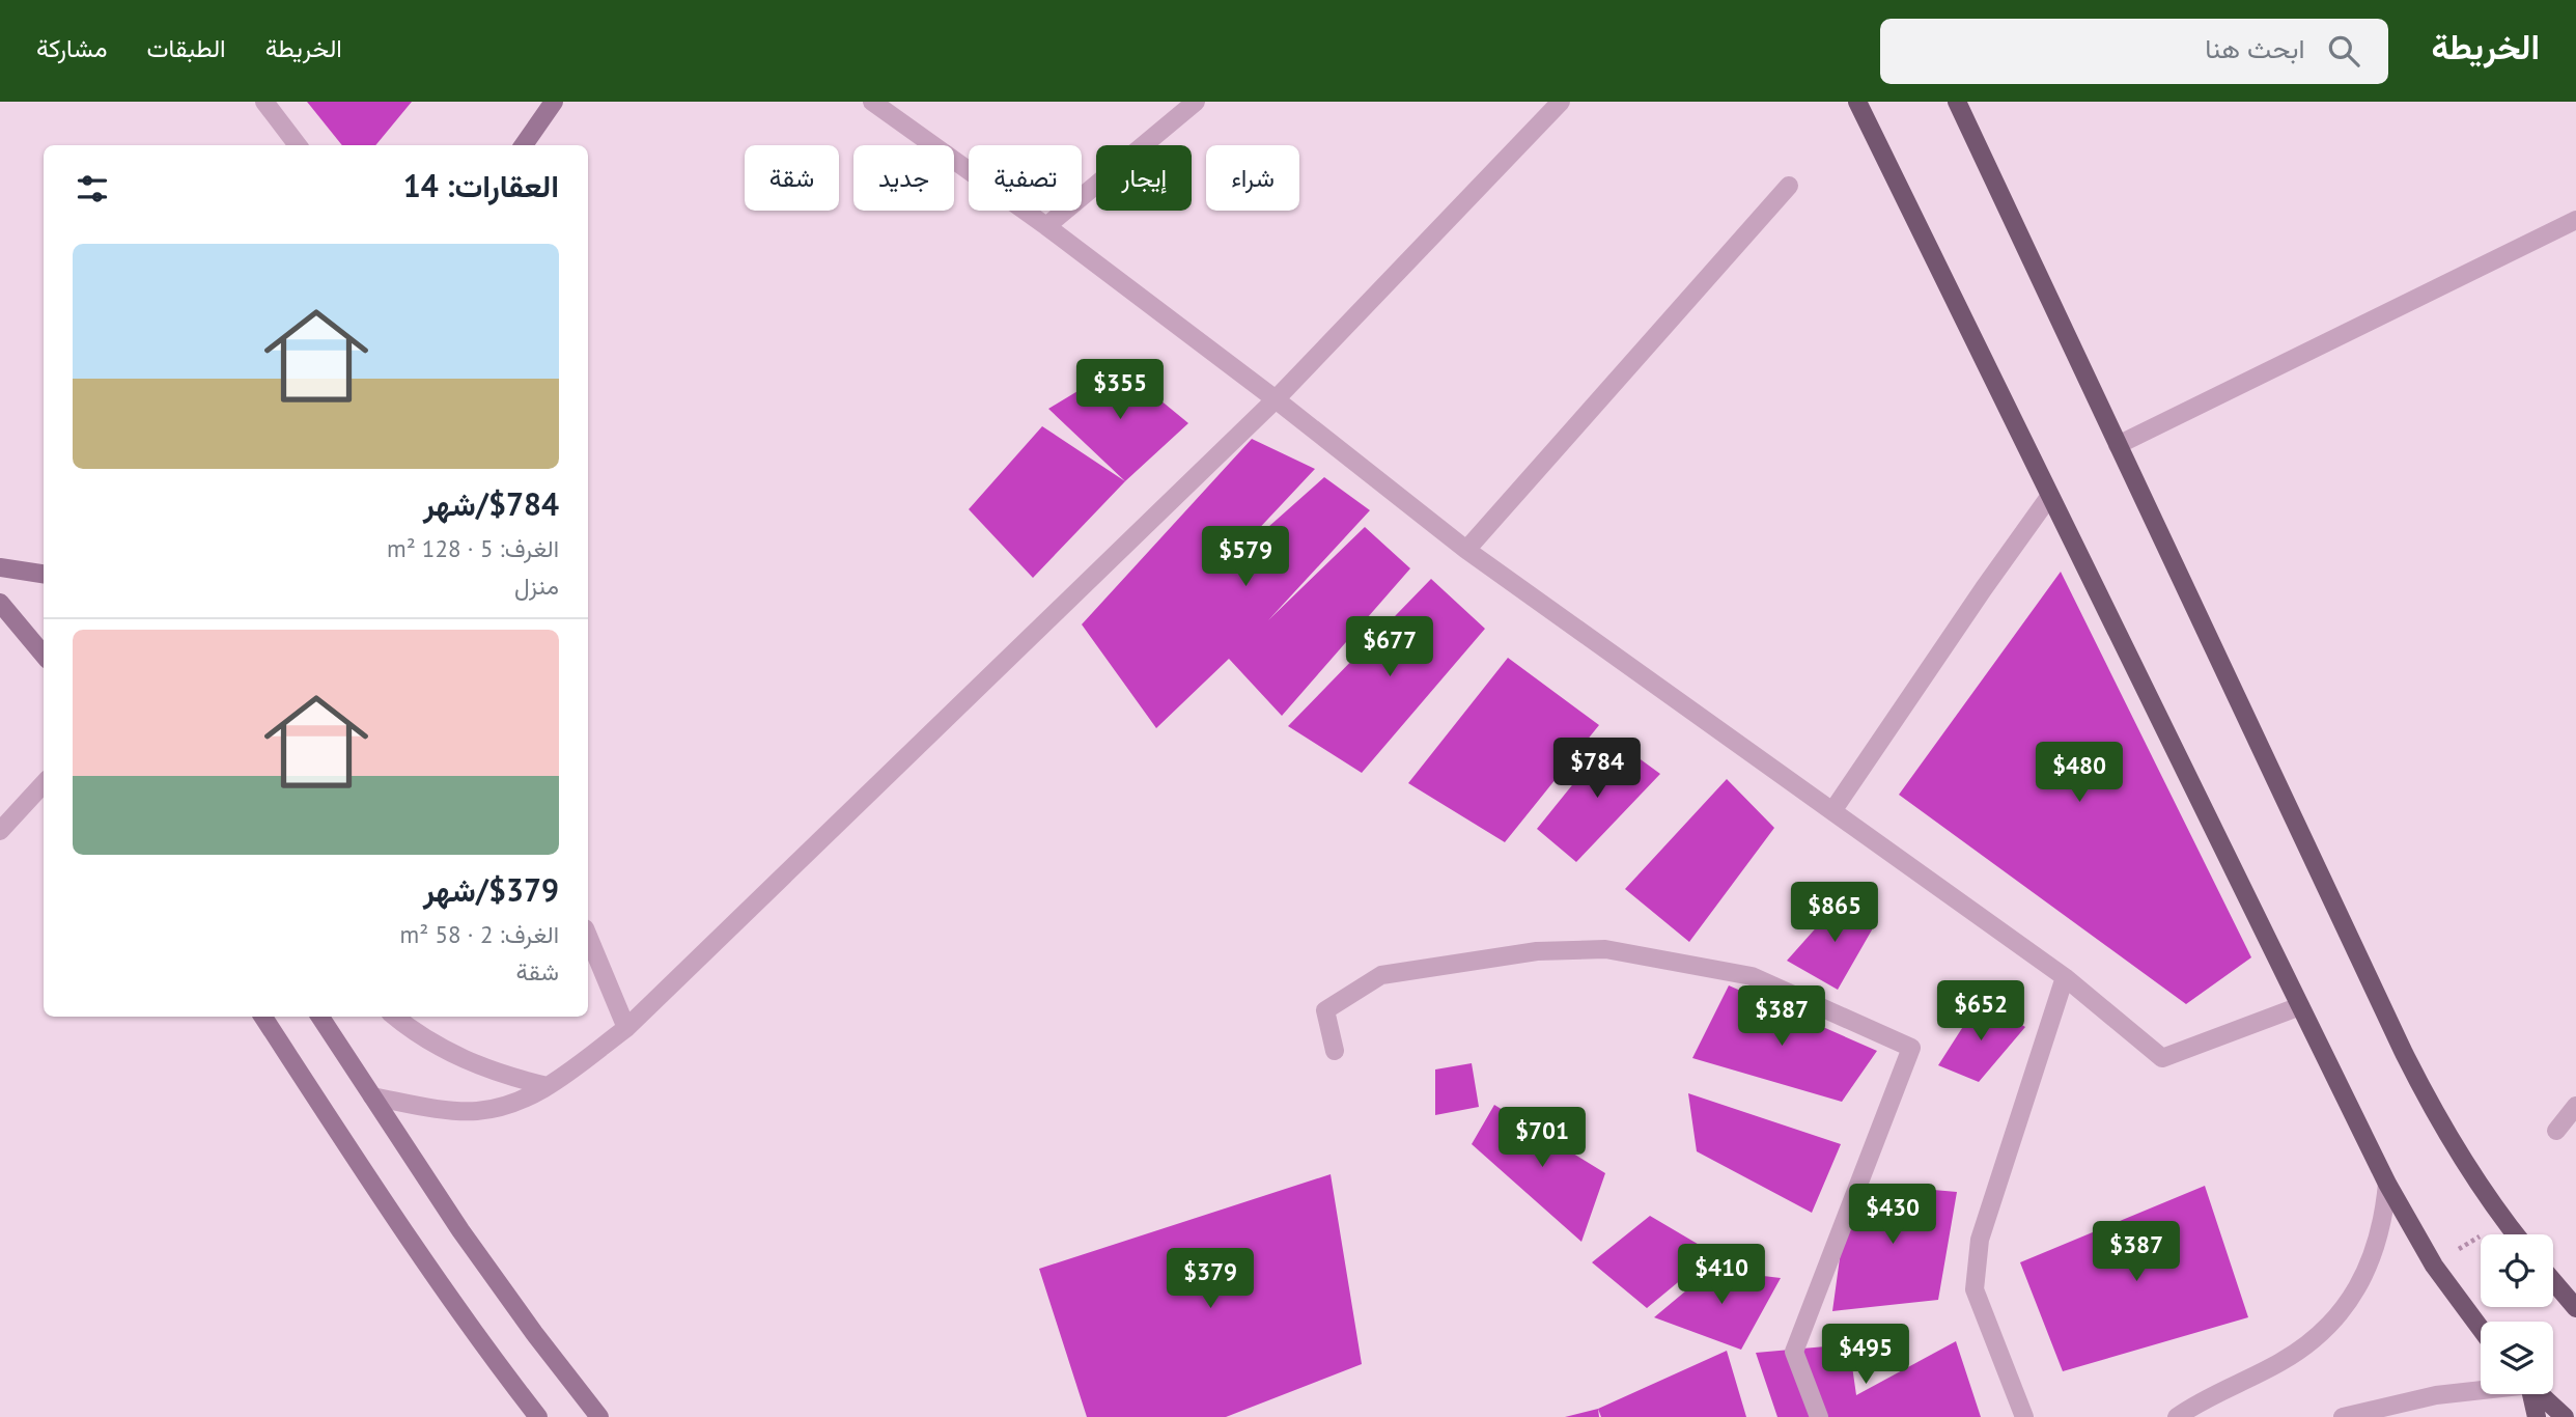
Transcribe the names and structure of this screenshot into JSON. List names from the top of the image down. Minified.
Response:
{"page":{"header":"الخريطة","search":"ابحث هنا","nav":["الخريطة","الطبقات","مشاركة"],"chip":["شراء","إيجار","تصفية","جديد","شقة"],"heading":"العقارات: 14","list":[{"name":"$784/شهر","note":"الغرف: 5 · 128 m² · منزل"},{"name":"$379/شهر","note":"الغرف: 2 · 58 m² · شقة"}],"price":["$355","$579","$677","$784","$480","$865","$652","$387","$701","$430","$387","$410","$379","$495"]}}
